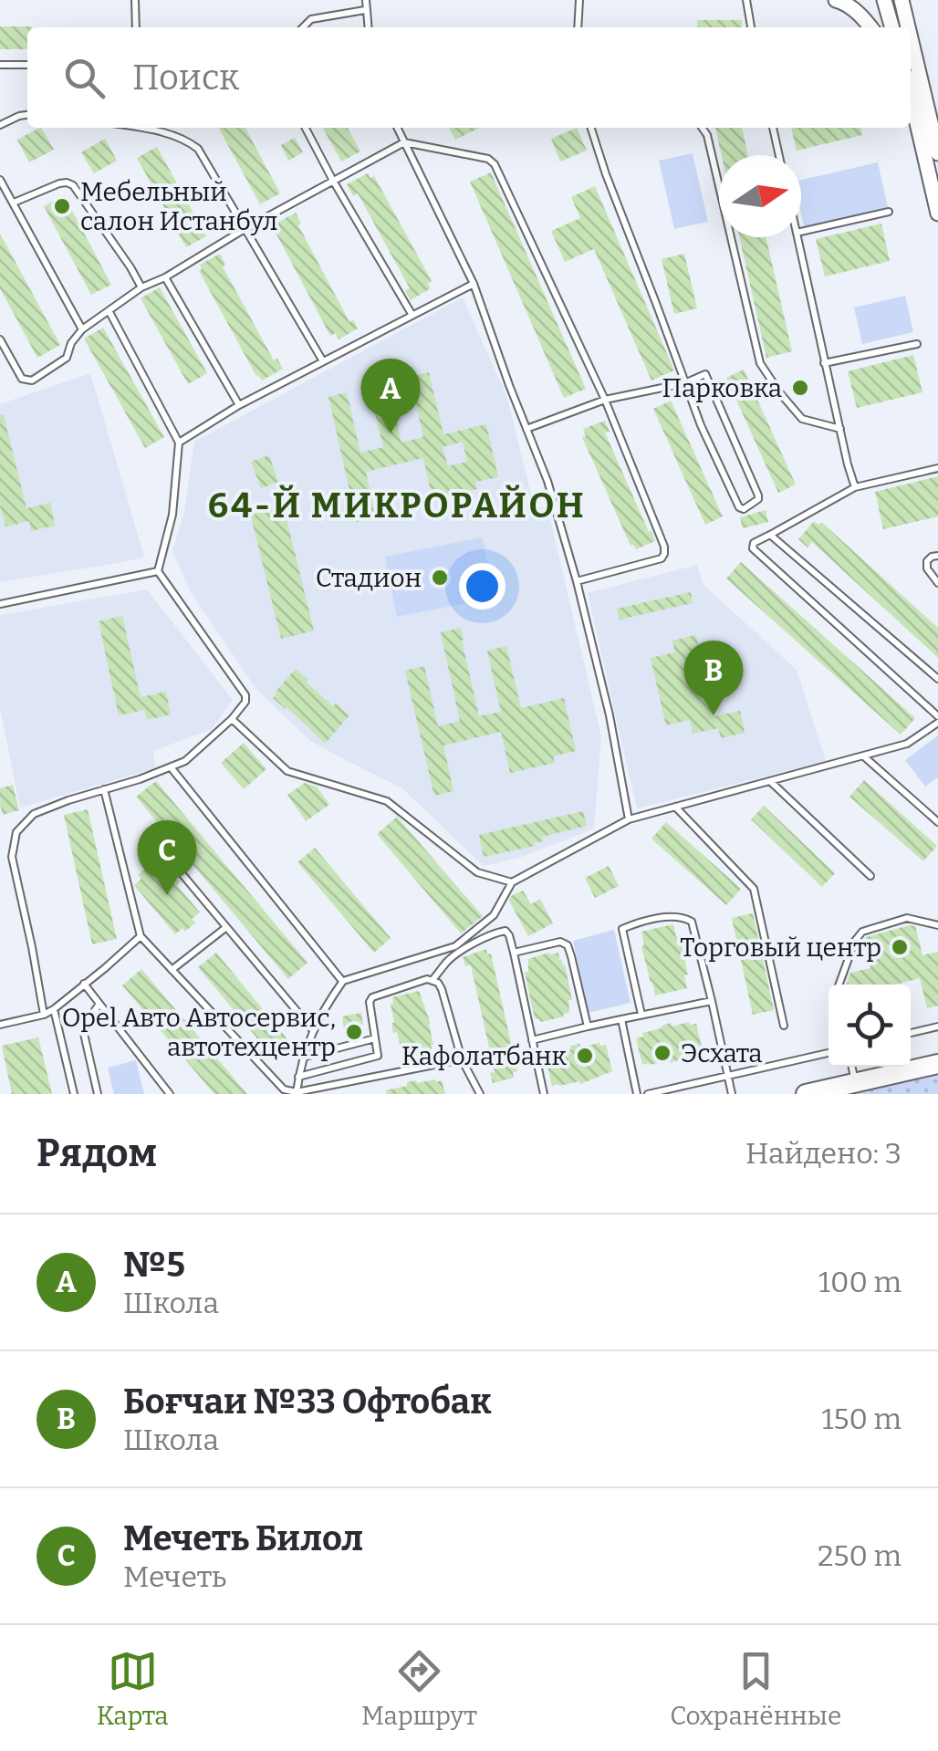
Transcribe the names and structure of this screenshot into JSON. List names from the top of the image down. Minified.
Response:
{"districts":["64-Й МИКРОРАЙОН"],"places":["Мебельный салон Истанбул","Парковка","Стадион","Торговый центр","Opel Авто Автосервис, автотехцентр","Эсхата","Кафолатбанк"],"north":"right","page":{"search":"Поиск","pins":["A","B","C"],"heading":["Рядом","Найдено: 3"],"list":[{"mark":"A","name":"№5","note":"Школа","value":"100 m"},{"mark":"B","name":"Боғчаи №33 Офтобак","note":"Школа","value":"150 m"},{"mark":"C","name":"Мечеть Билол","note":"Мечеть","value":"250 m"}],"nav":["Карта","Маршрут","Сохранённые"]}}
